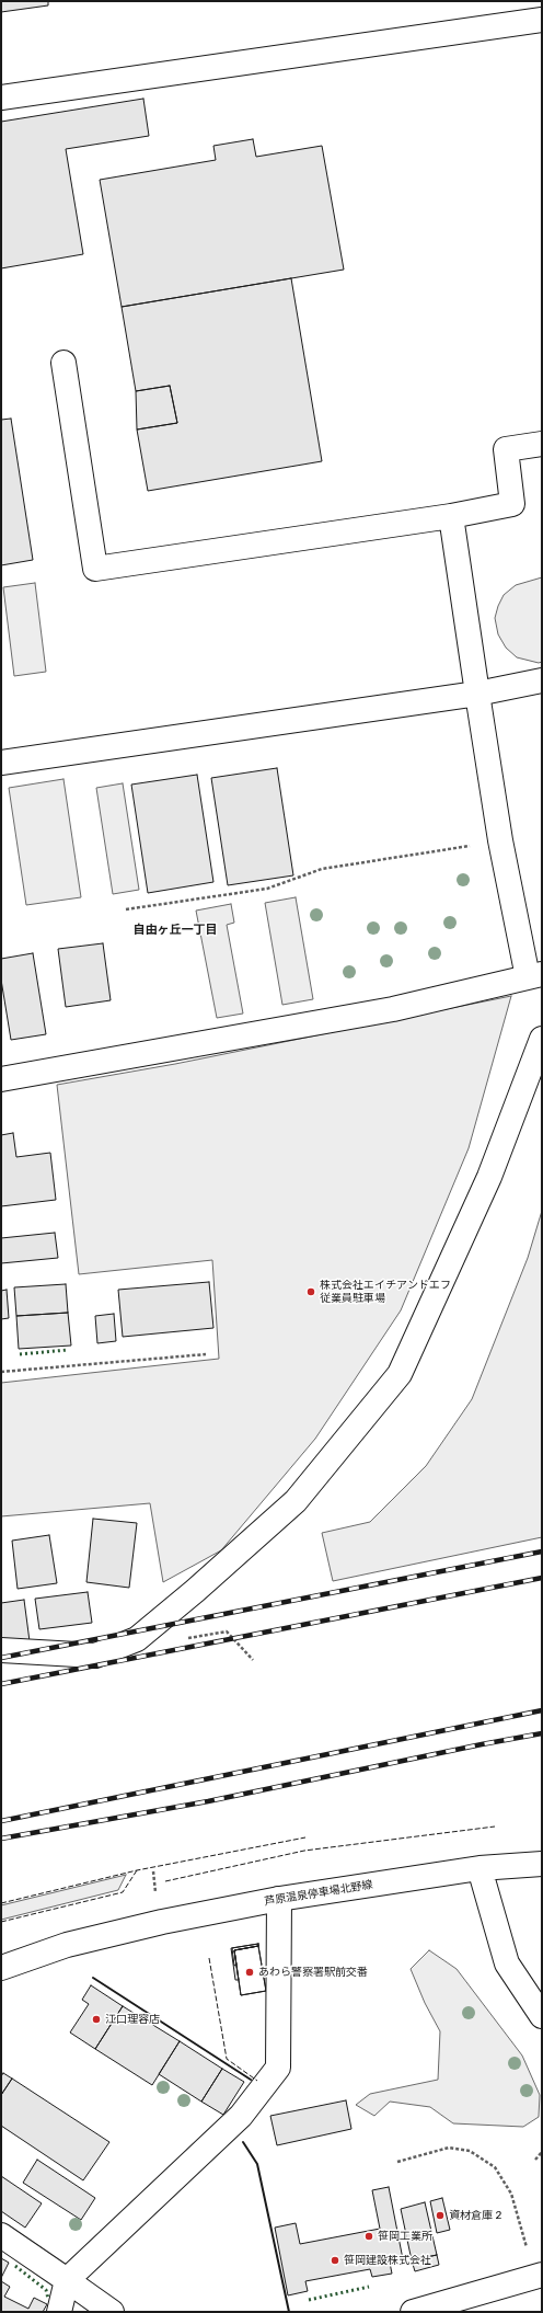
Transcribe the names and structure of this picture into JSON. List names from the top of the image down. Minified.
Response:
{"streets":{"street":["芦原温泉停車場北野線"]},"districts":["自由ヶ丘一丁目"],"places":["株式会社エイチアンドエフ 従業員駐車場","あわら警察署駅前交番","江口理容店","資材倉庫 2","笹岡工業所","笹岡建設株式会社"]}
